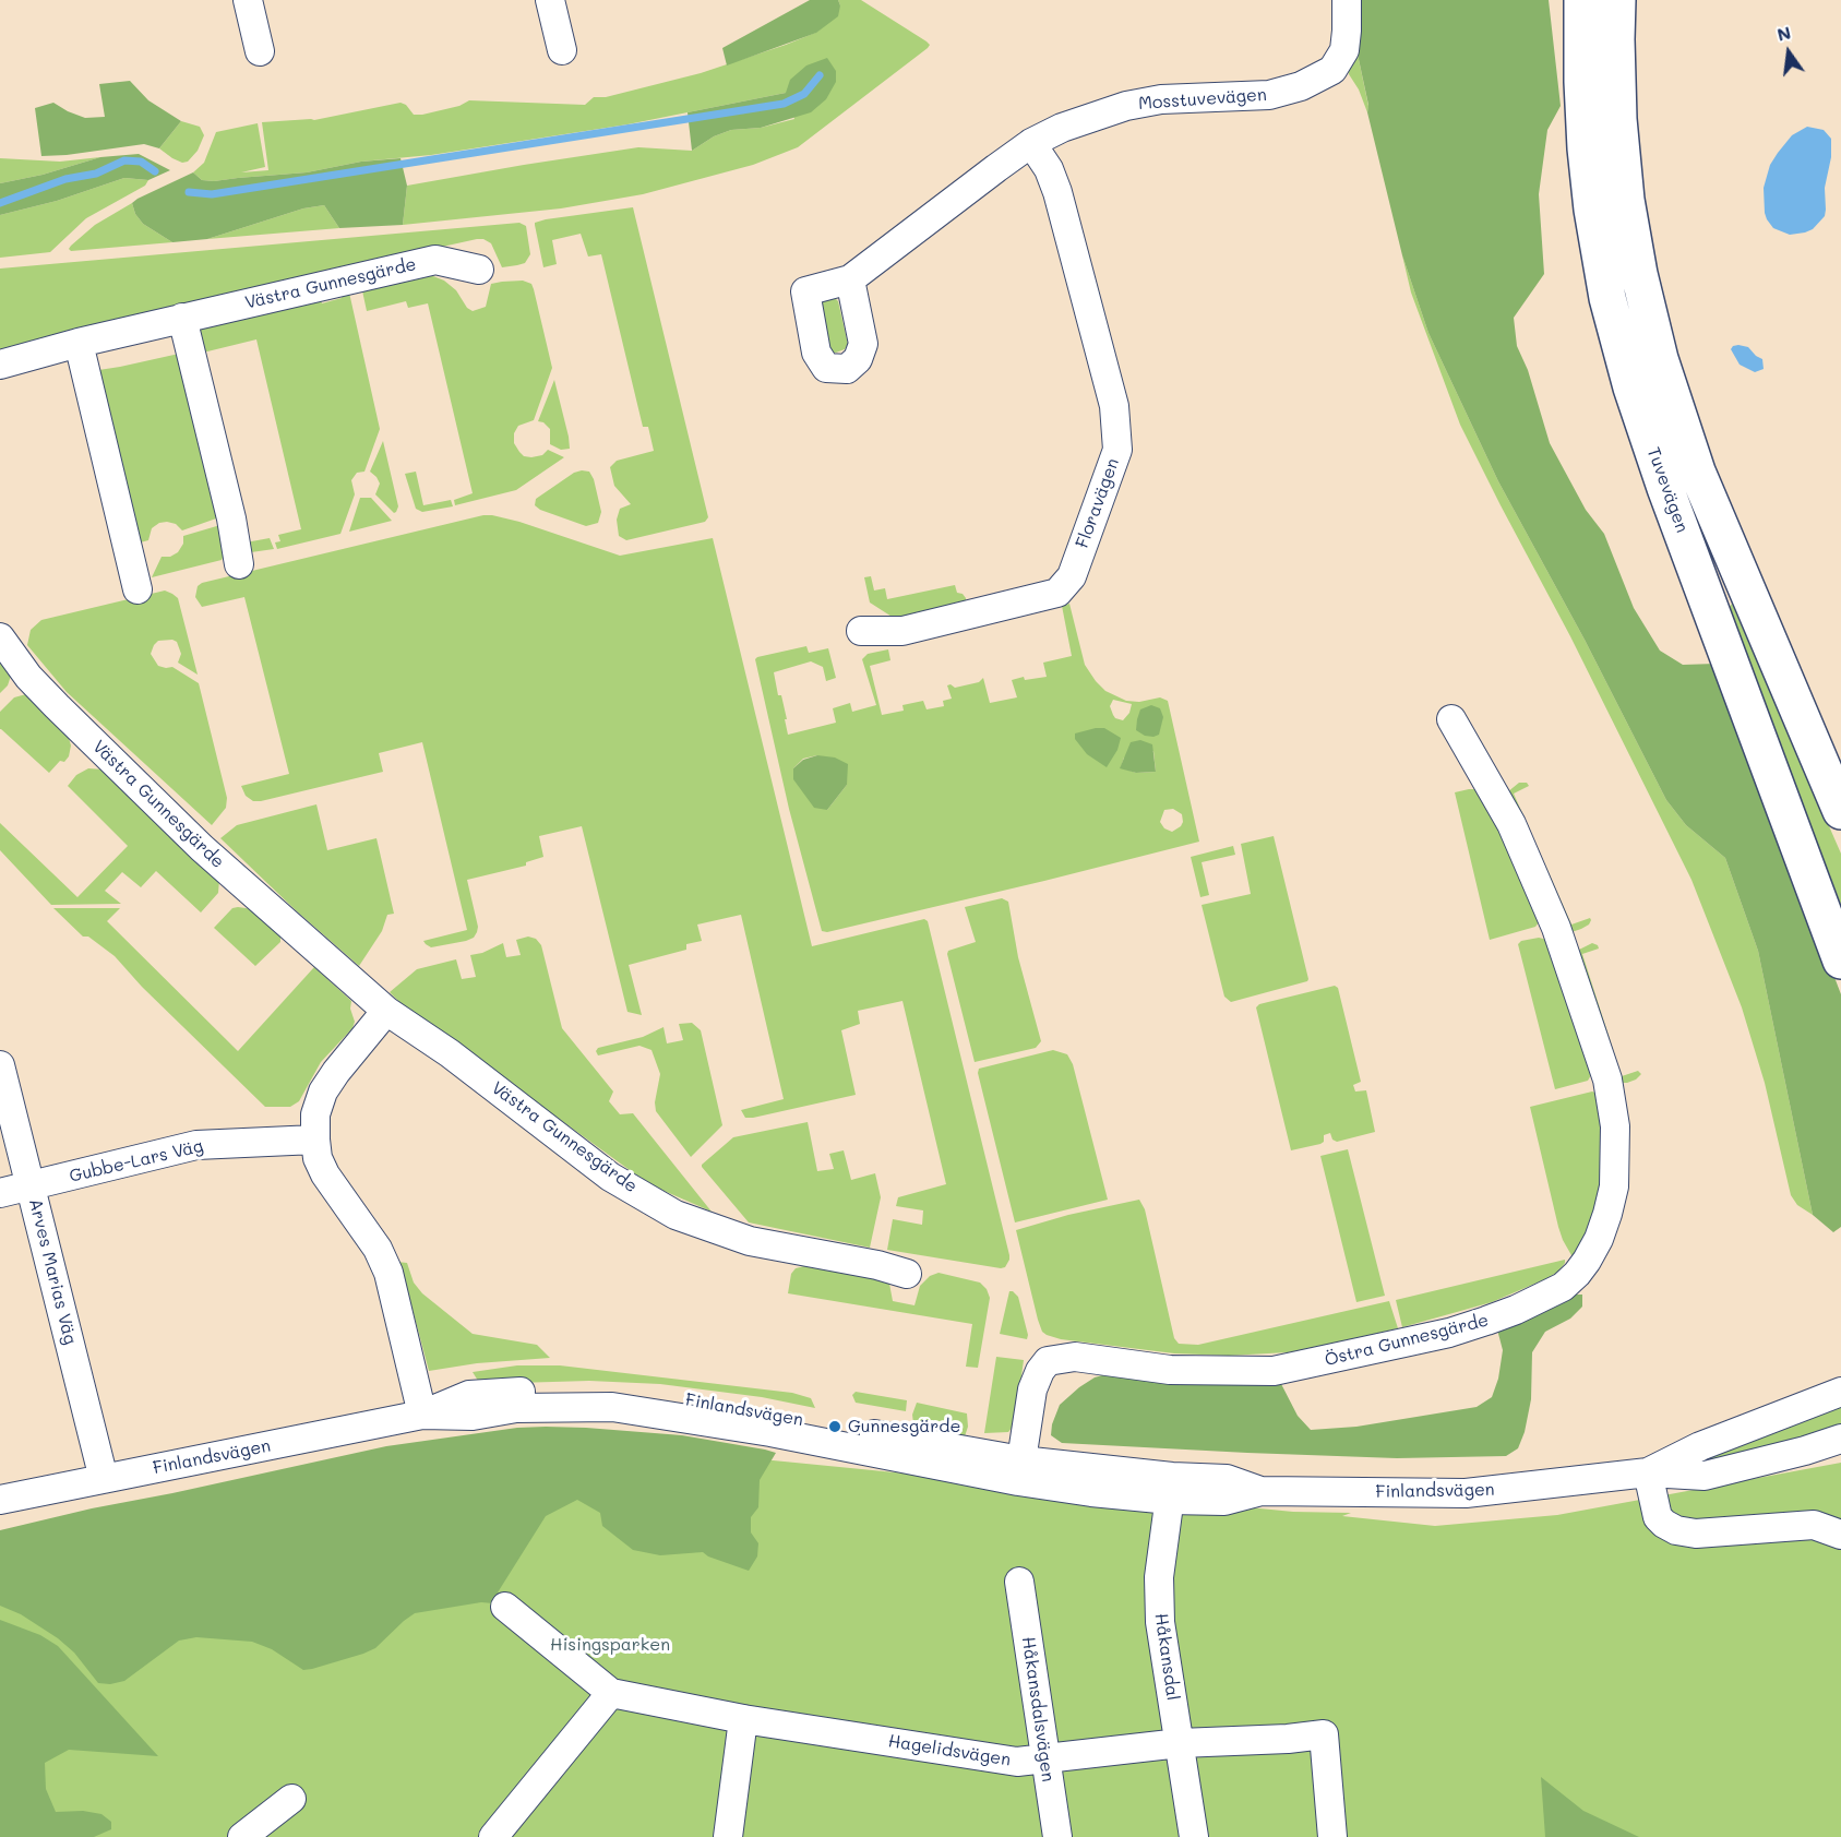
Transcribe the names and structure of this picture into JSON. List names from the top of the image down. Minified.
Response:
{"streets":{"main road":["Tuvevägen"],"street":["Mosstuvevägen","Västra Gunnesgärde","Floravägen","Gubbe-Lars Väg","Arves Marias Väg","Östra Gunnesgärde","Finlandsvägen","Håkansdal","Håkansdalsvägen","Hagelidsvägen"]},"crossings":[["Mosstuvevägen","Floravägen"],["Gubbe-Lars Väg","Arves Marias Väg"],["Arves Marias Väg","Finlandsvägen"],["Östra Gunnesgärde","Finlandsvägen"],["Finlandsvägen","Håkansdal"],["Håkansdal","Hagelidsvägen"],["Håkansdalsvägen","Hagelidsvägen"]],"parks":["Hisingsparken"],"places":["Gunnesgärde"],"north":"top"}
